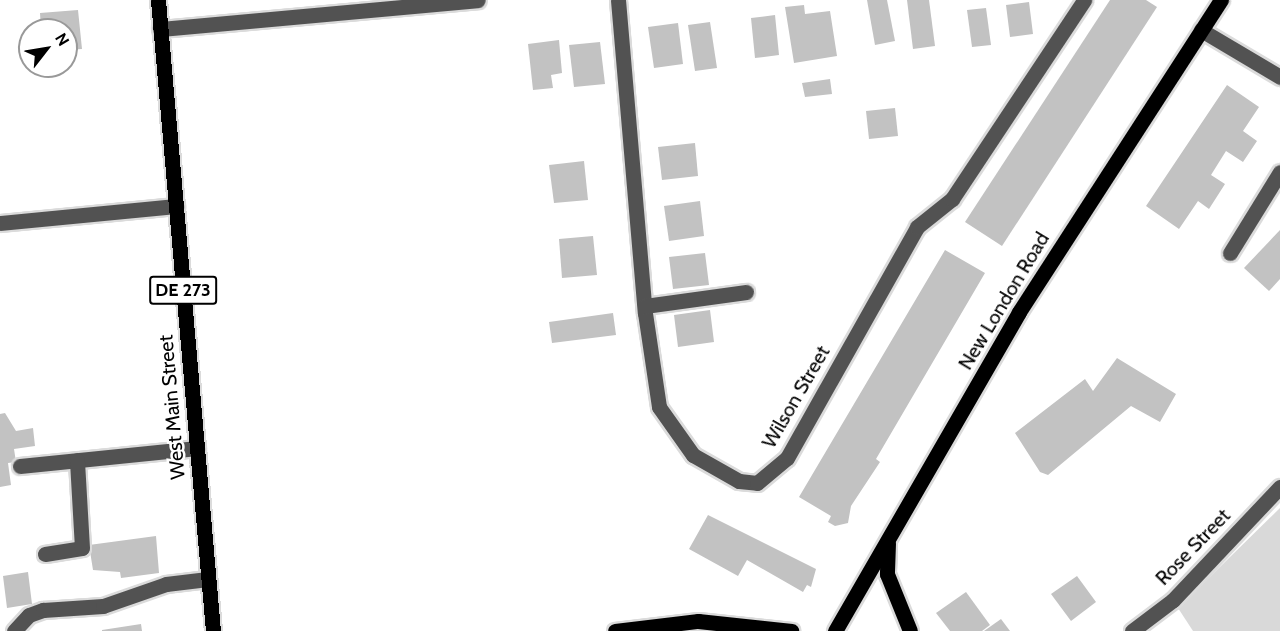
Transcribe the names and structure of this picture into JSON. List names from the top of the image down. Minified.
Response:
{"streets":{"main road":["DE 273","New London Road","West Main Street"],"street":["Wilson Street","Rose Street"]},"north":"top right"}
